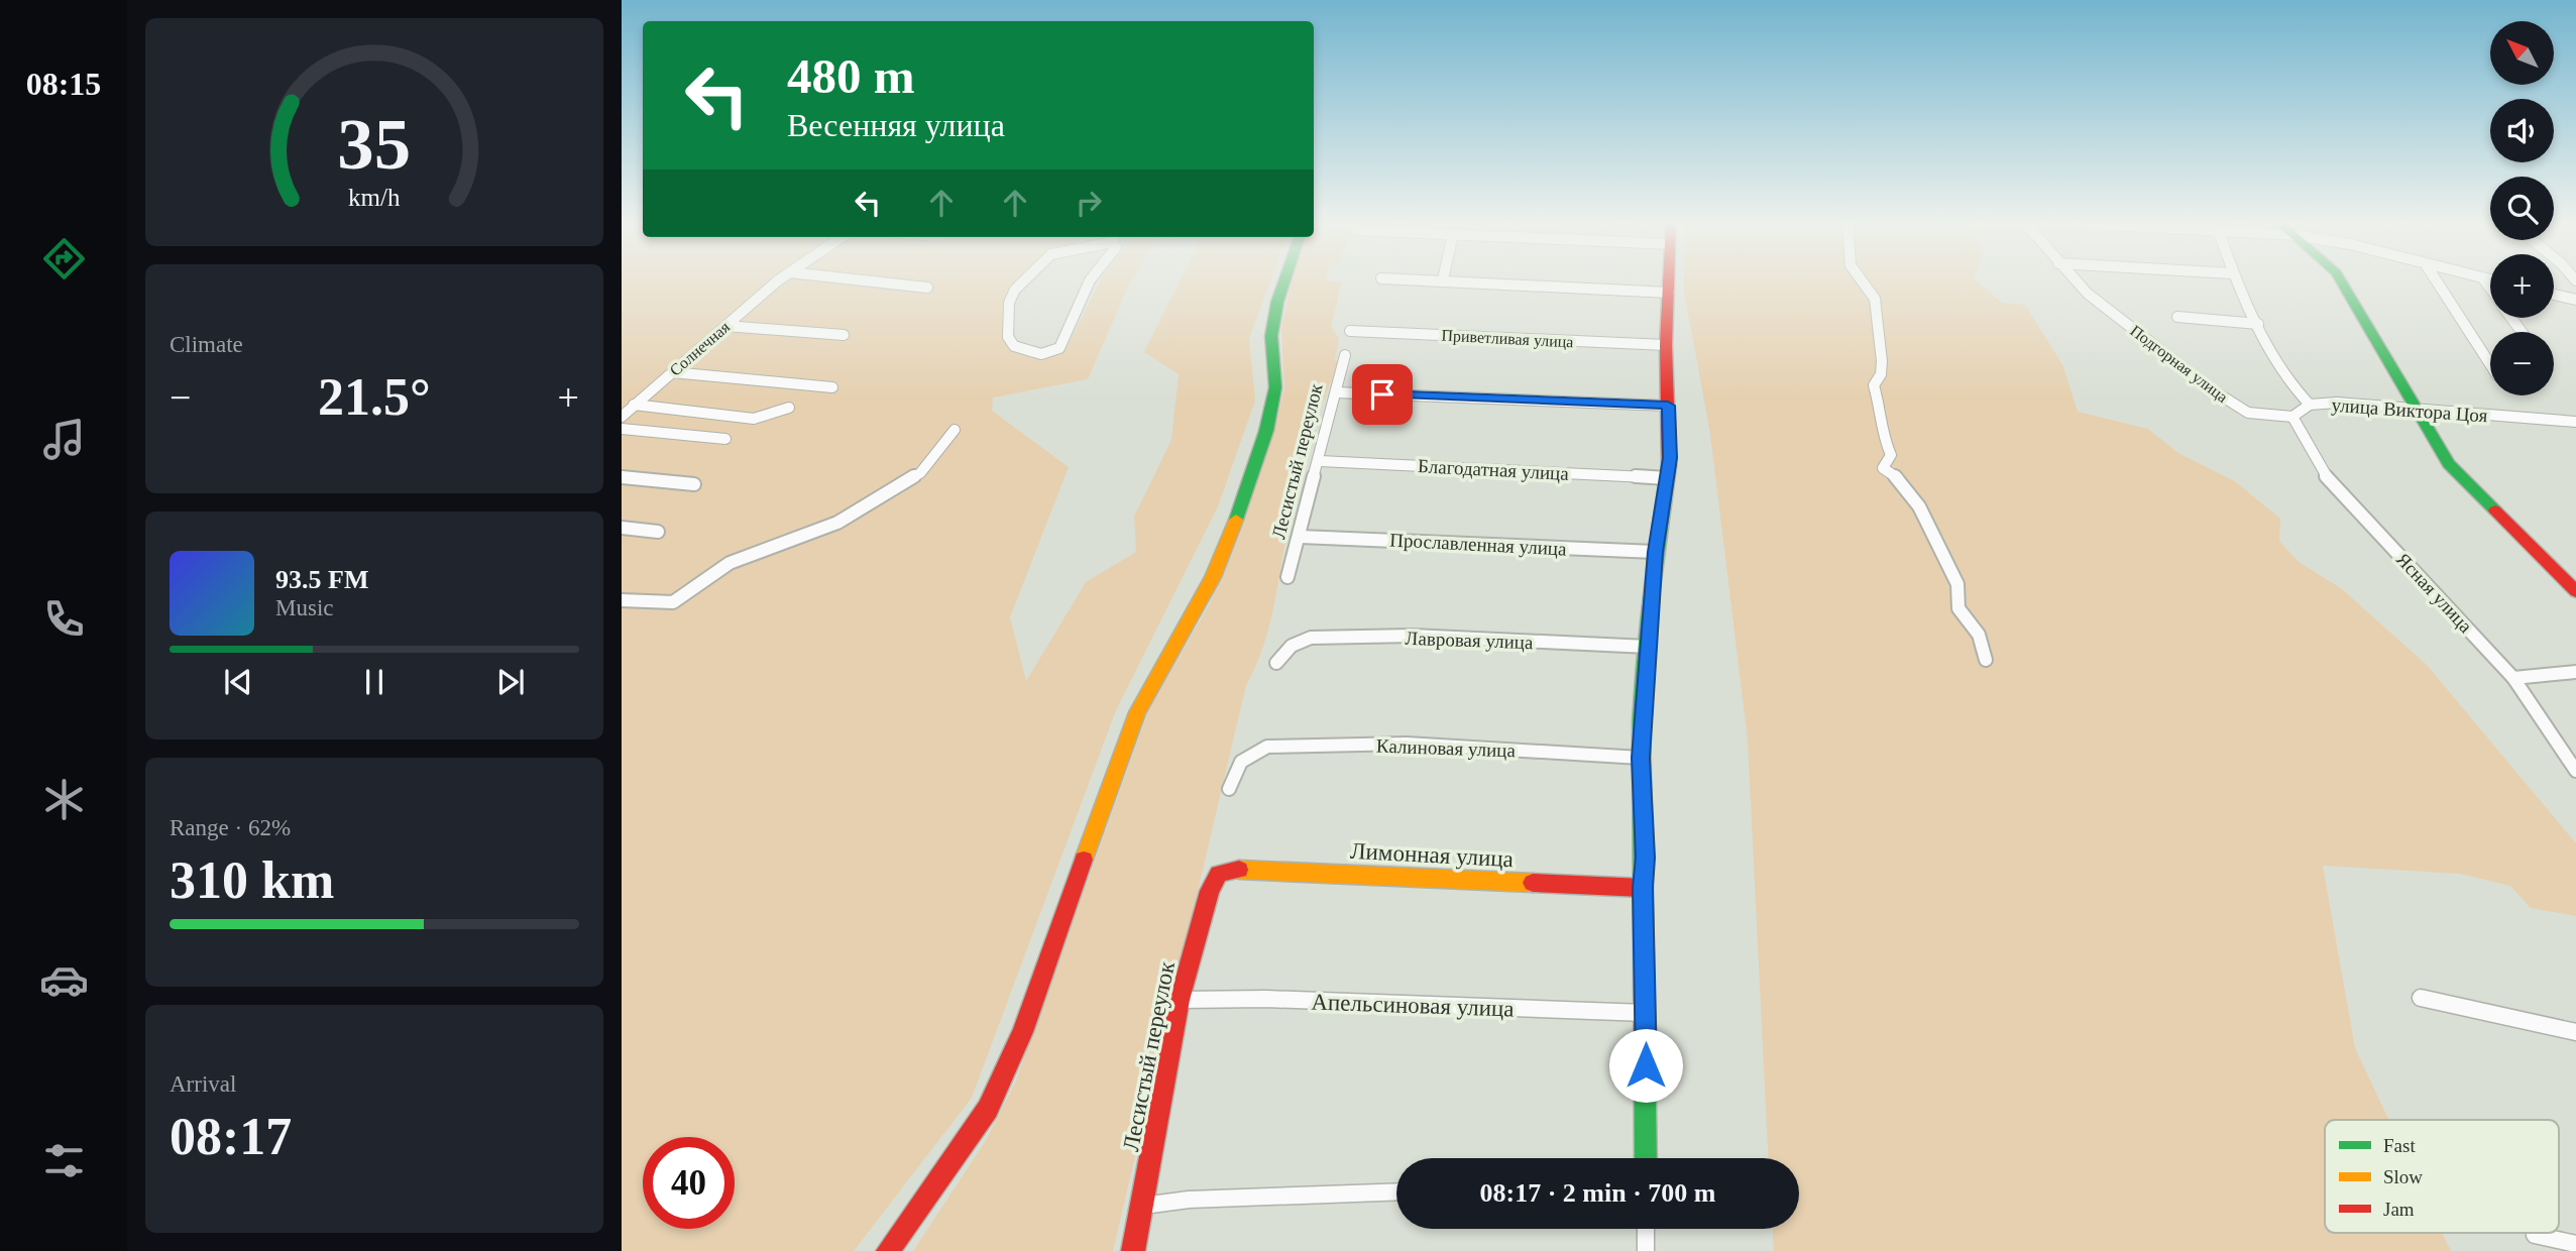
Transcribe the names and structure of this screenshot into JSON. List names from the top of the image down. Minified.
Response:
{"streets":{"street":["Приветливая улица","Солнечная","Подгорная улица","улица Виктора Цоя","Лесистый переулок","Благодатная улица","Прославленная улица","Ясная улица","Лавровая улица","Калиновая улица","Лимонная улица","Апельсиновая улица"]},"crossings":[["Подгорная улица","улица Виктора Цоя"],["Подгорная улица","Ясная улица"],["улица Виктора Цоя","Ясная улица"],["Лесистый переулок","Благодатная улица"],["Лесистый переулок","Прославленная улица"],["Лесистый переулок","Лимонная улица"],["Лесистый переулок","Апельсиновая улица"]],"legend":["Fast","Slow","Jam"],"north":"top left","page":{"tabs":"08:15","map_buttons":["+","−"],"turn":["480 m","Весенняя улица"],"tile":["Climate",["Range · 62%","310 km"],["Arrival","08:17"]],"heat":["−","21.5°","+"],"song":["93.5 FM","Music"],"limit":"40","trip":"08:17 · 2 min · 700 m","gauge":["35","km/h"]}}
